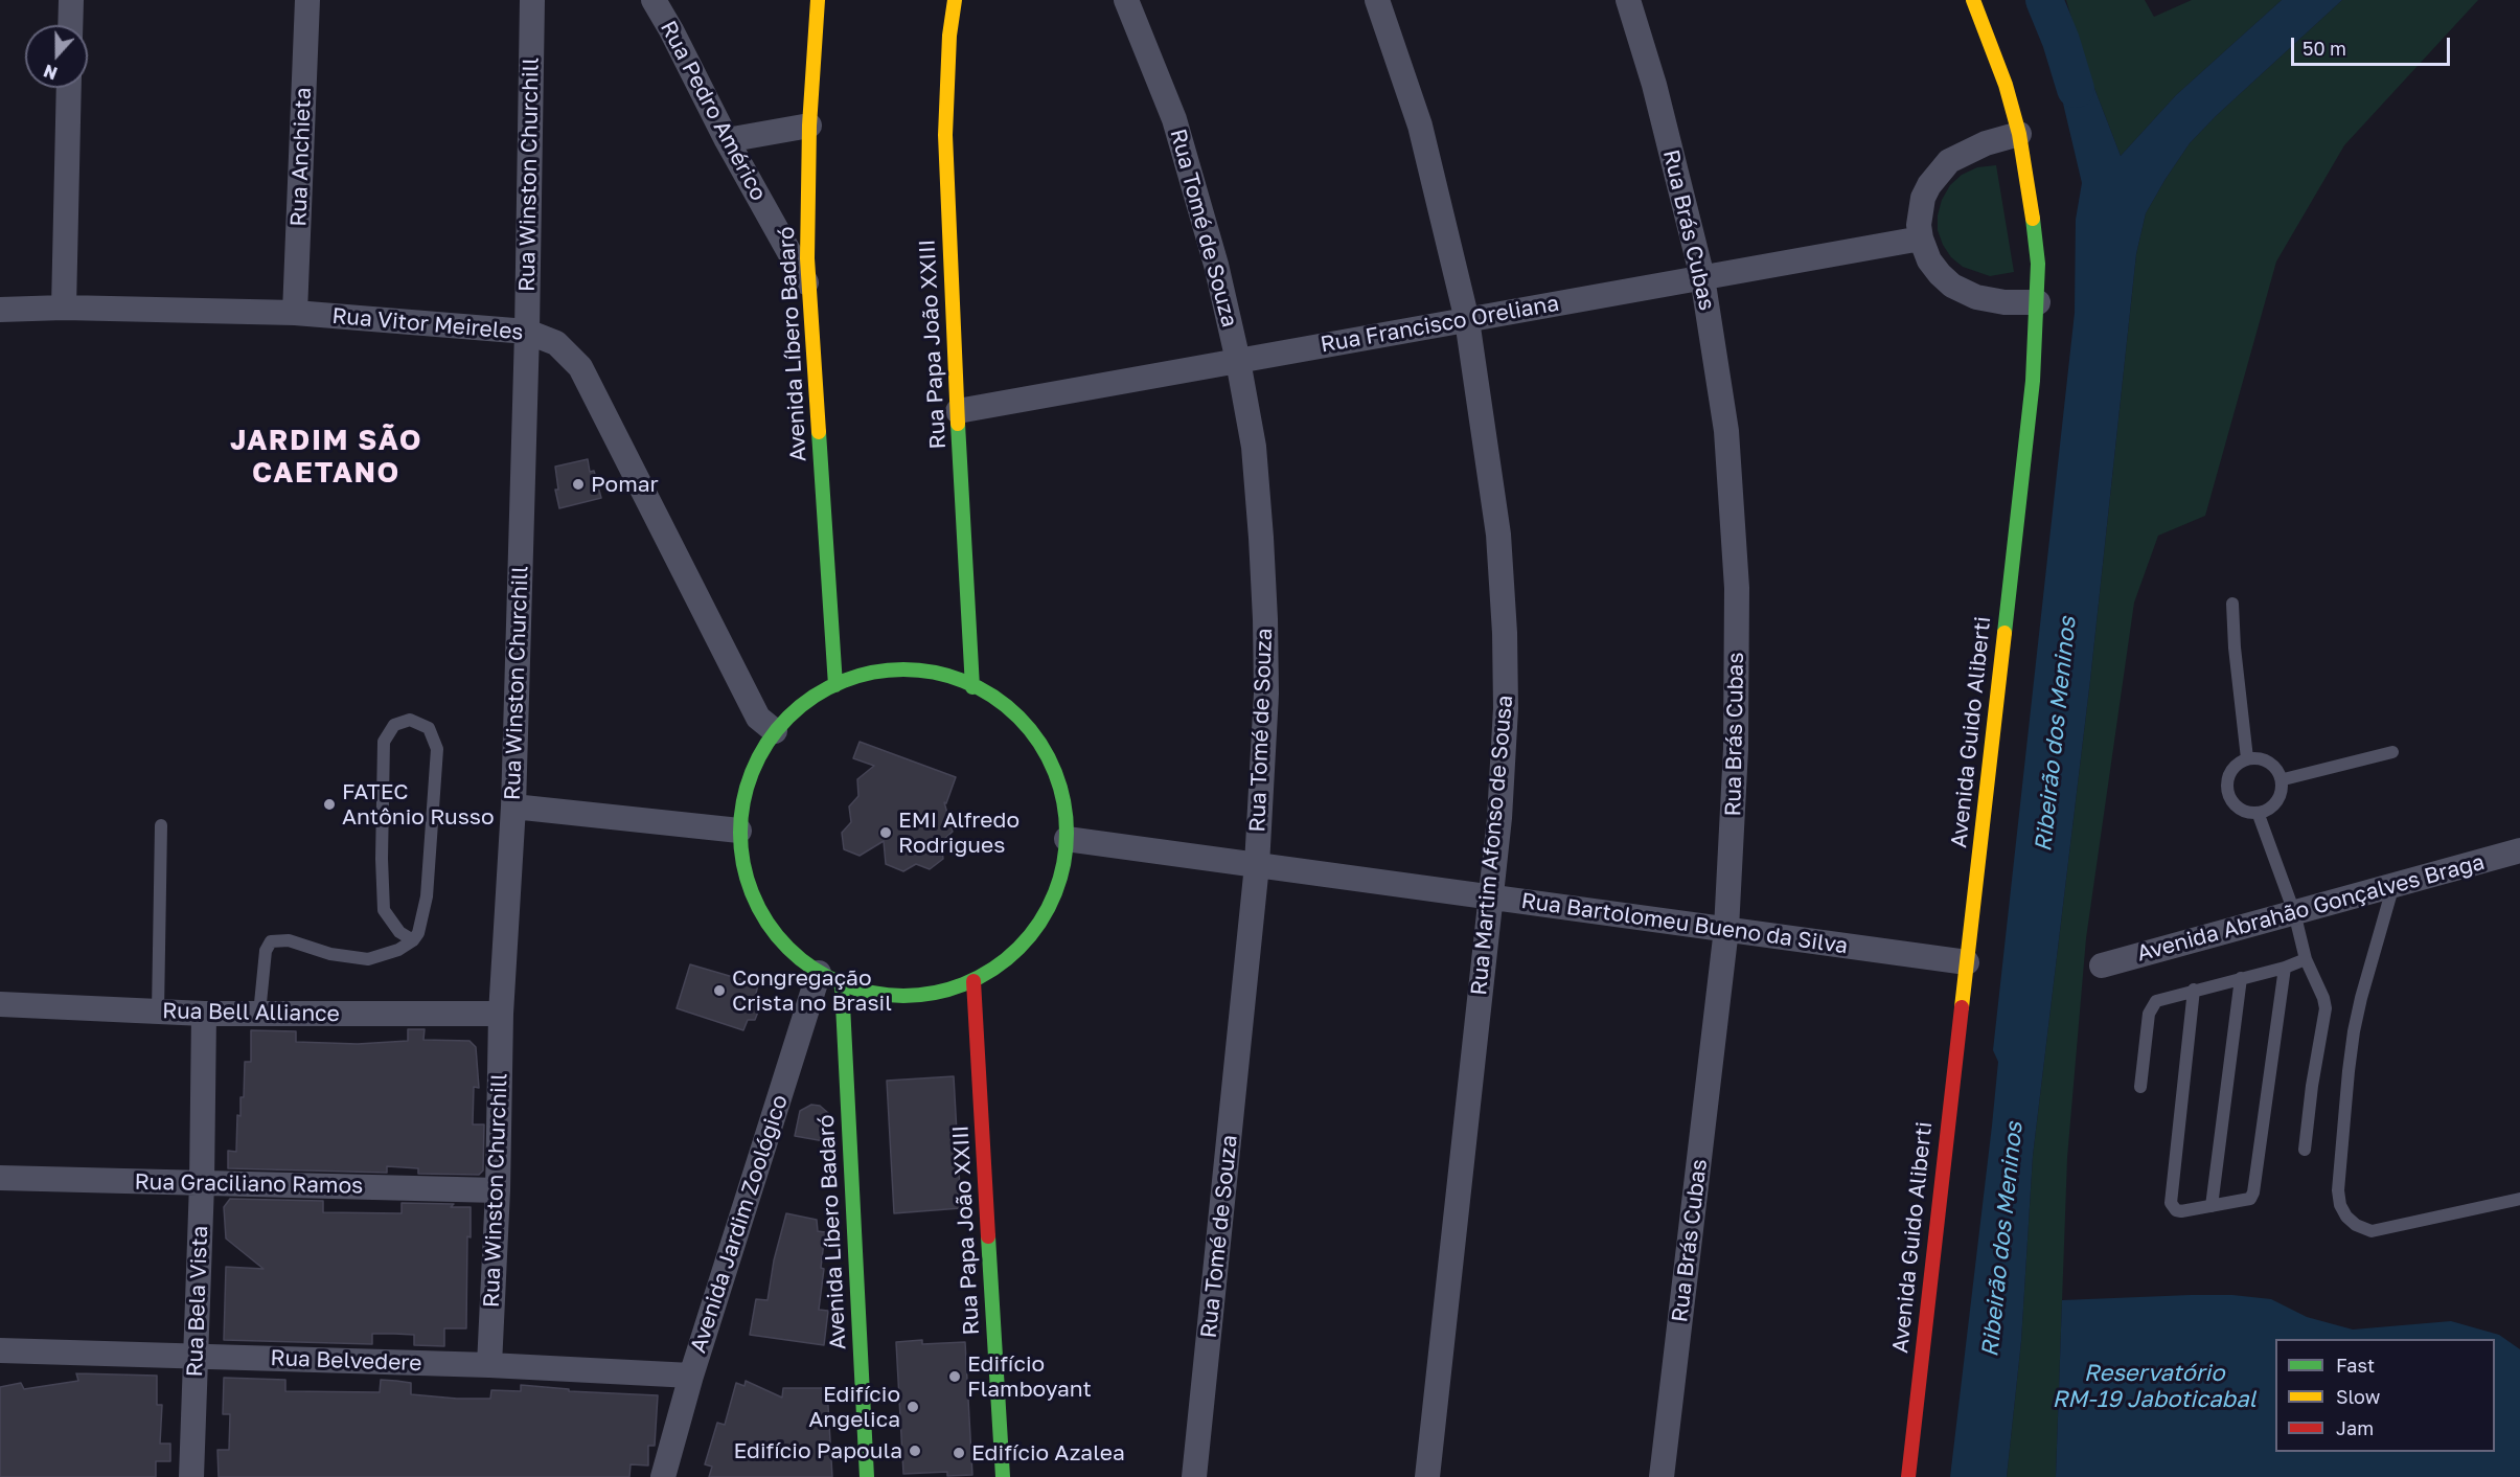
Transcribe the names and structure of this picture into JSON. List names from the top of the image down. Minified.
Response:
{"streets":{"street":["Rua Pedro Américo","Rua Anchieta","Rua Winston Churchill","Rua Tomé de Souza","Rua Brás Cubas","Rua Vitor Meireles","Rua Francisco Oreliana","Avenida Líbero Badaró","Rua Papa João XXIII","Avenida Guido Aliberti","Rua Martim Afonso de Sousa","Avenida Abrahão Gonçalves Braga","Rua Bartolomeu Bueno da Silva","Rua Bell Alliance","Rua Graciliano Ramos","Avenida Jardim Zoológico","Rua Bela Vista","Rua Belvedere"]},"crossings":[["Rua Pedro Américo","Avenida Líbero Badaró"],["Rua Anchieta","Rua Vitor Meireles"],["Rua Winston Churchill","Rua Vitor Meireles"],["Rua Winston Churchill","Rua Bell Alliance"],["Rua Winston Churchill","Rua Graciliano Ramos"],["Rua Winston Churchill","Rua Belvedere"],["Rua Tomé de Souza","Rua Francisco Oreliana"],["Rua Tomé de Souza","Rua Bartolomeu Bueno da Silva"],["Rua Brás Cubas","Rua Francisco Oreliana"],["Rua Brás Cubas","Rua Bartolomeu Bueno da Silva"],["Rua Francisco Oreliana","Rua Papa João XXIII"],["Rua Francisco Oreliana","Rua Martim Afonso de Sousa"],["Avenida Guido Aliberti","Rua Bartolomeu Bueno da Silva"],["Rua Martim Afonso de Sousa","Rua Bartolomeu Bueno da Silva"],["Rua Bell Alliance","Rua Bela Vista"],["Rua Graciliano Ramos","Rua Bela Vista"],["Avenida Jardim Zoológico","Rua Belvedere"],["Rua Bela Vista","Rua Belvedere"]],"districts":["JARDIM SÃO CAETANO"],"water":["Ribeirão dos Meninos","Reservatório RM-19 Jaboticabal"],"places":["Pomar","FATEC Antônio Russo","EMI Alfredo Rodrigues","Congregação Crista no Brasil","Edifício Flamboyant","Edifício Angelica","Edifício Papoula","Edifício Azalea"],"legend":["Fast","Slow","Jam"],"scale_bar":"50 m","north":"bottom"}
